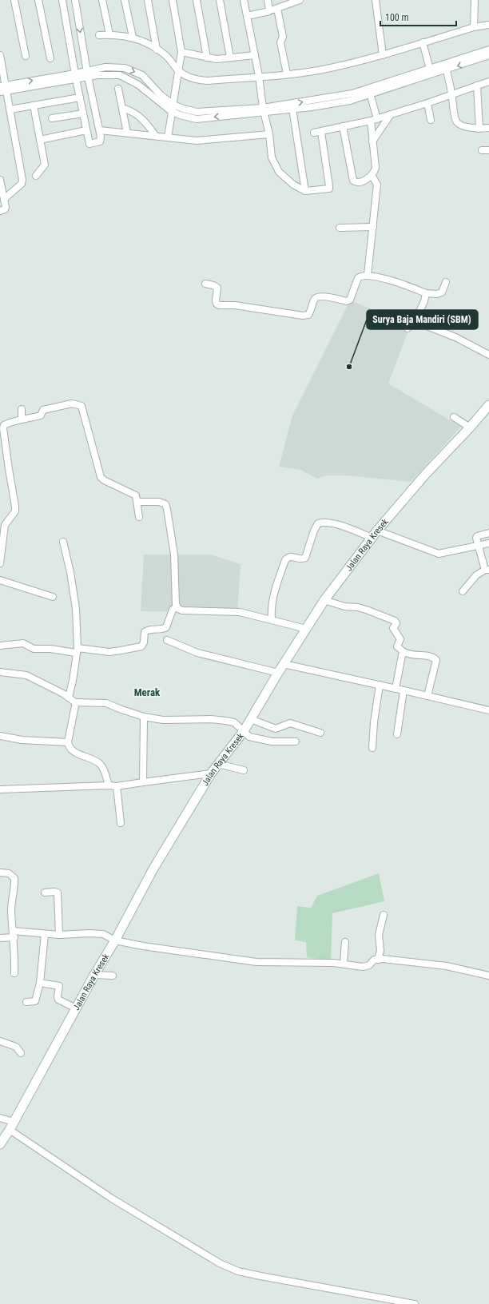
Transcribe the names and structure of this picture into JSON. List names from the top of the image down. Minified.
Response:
{"streets":{"main road":["Jalan Raya Kresek"]},"districts":["Merak"],"places":["Surya Baja Mandiri (SBM)"],"scale_bar":"100 m"}
